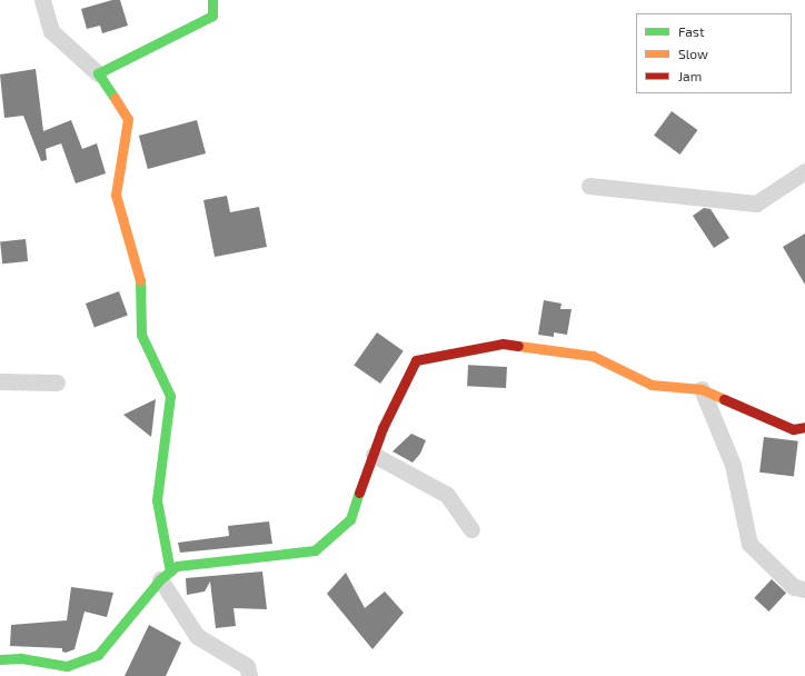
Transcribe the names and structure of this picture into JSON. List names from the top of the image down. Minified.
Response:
{"legend":["Fast","Slow","Jam"]}
